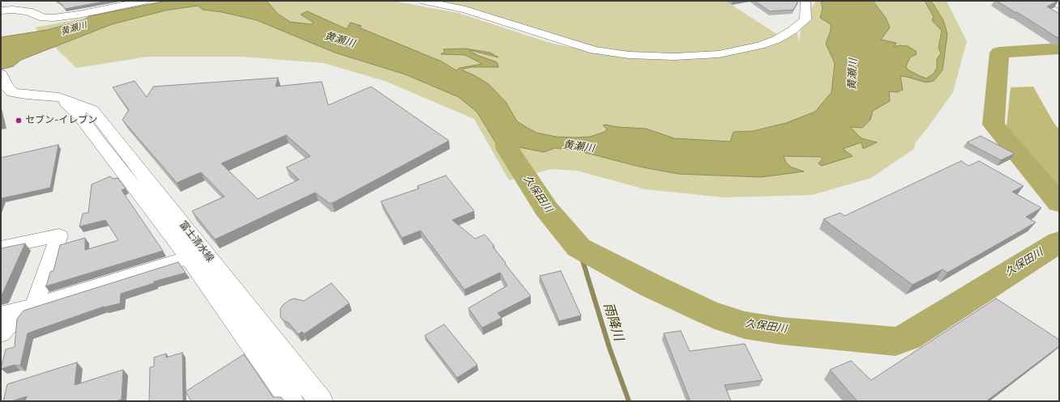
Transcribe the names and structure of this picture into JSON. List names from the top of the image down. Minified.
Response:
{"streets":{"main road":["富士清水線"]},"water":["黄瀬川","久保田川","雨降川"],"places":["セブン-イレブン"]}
